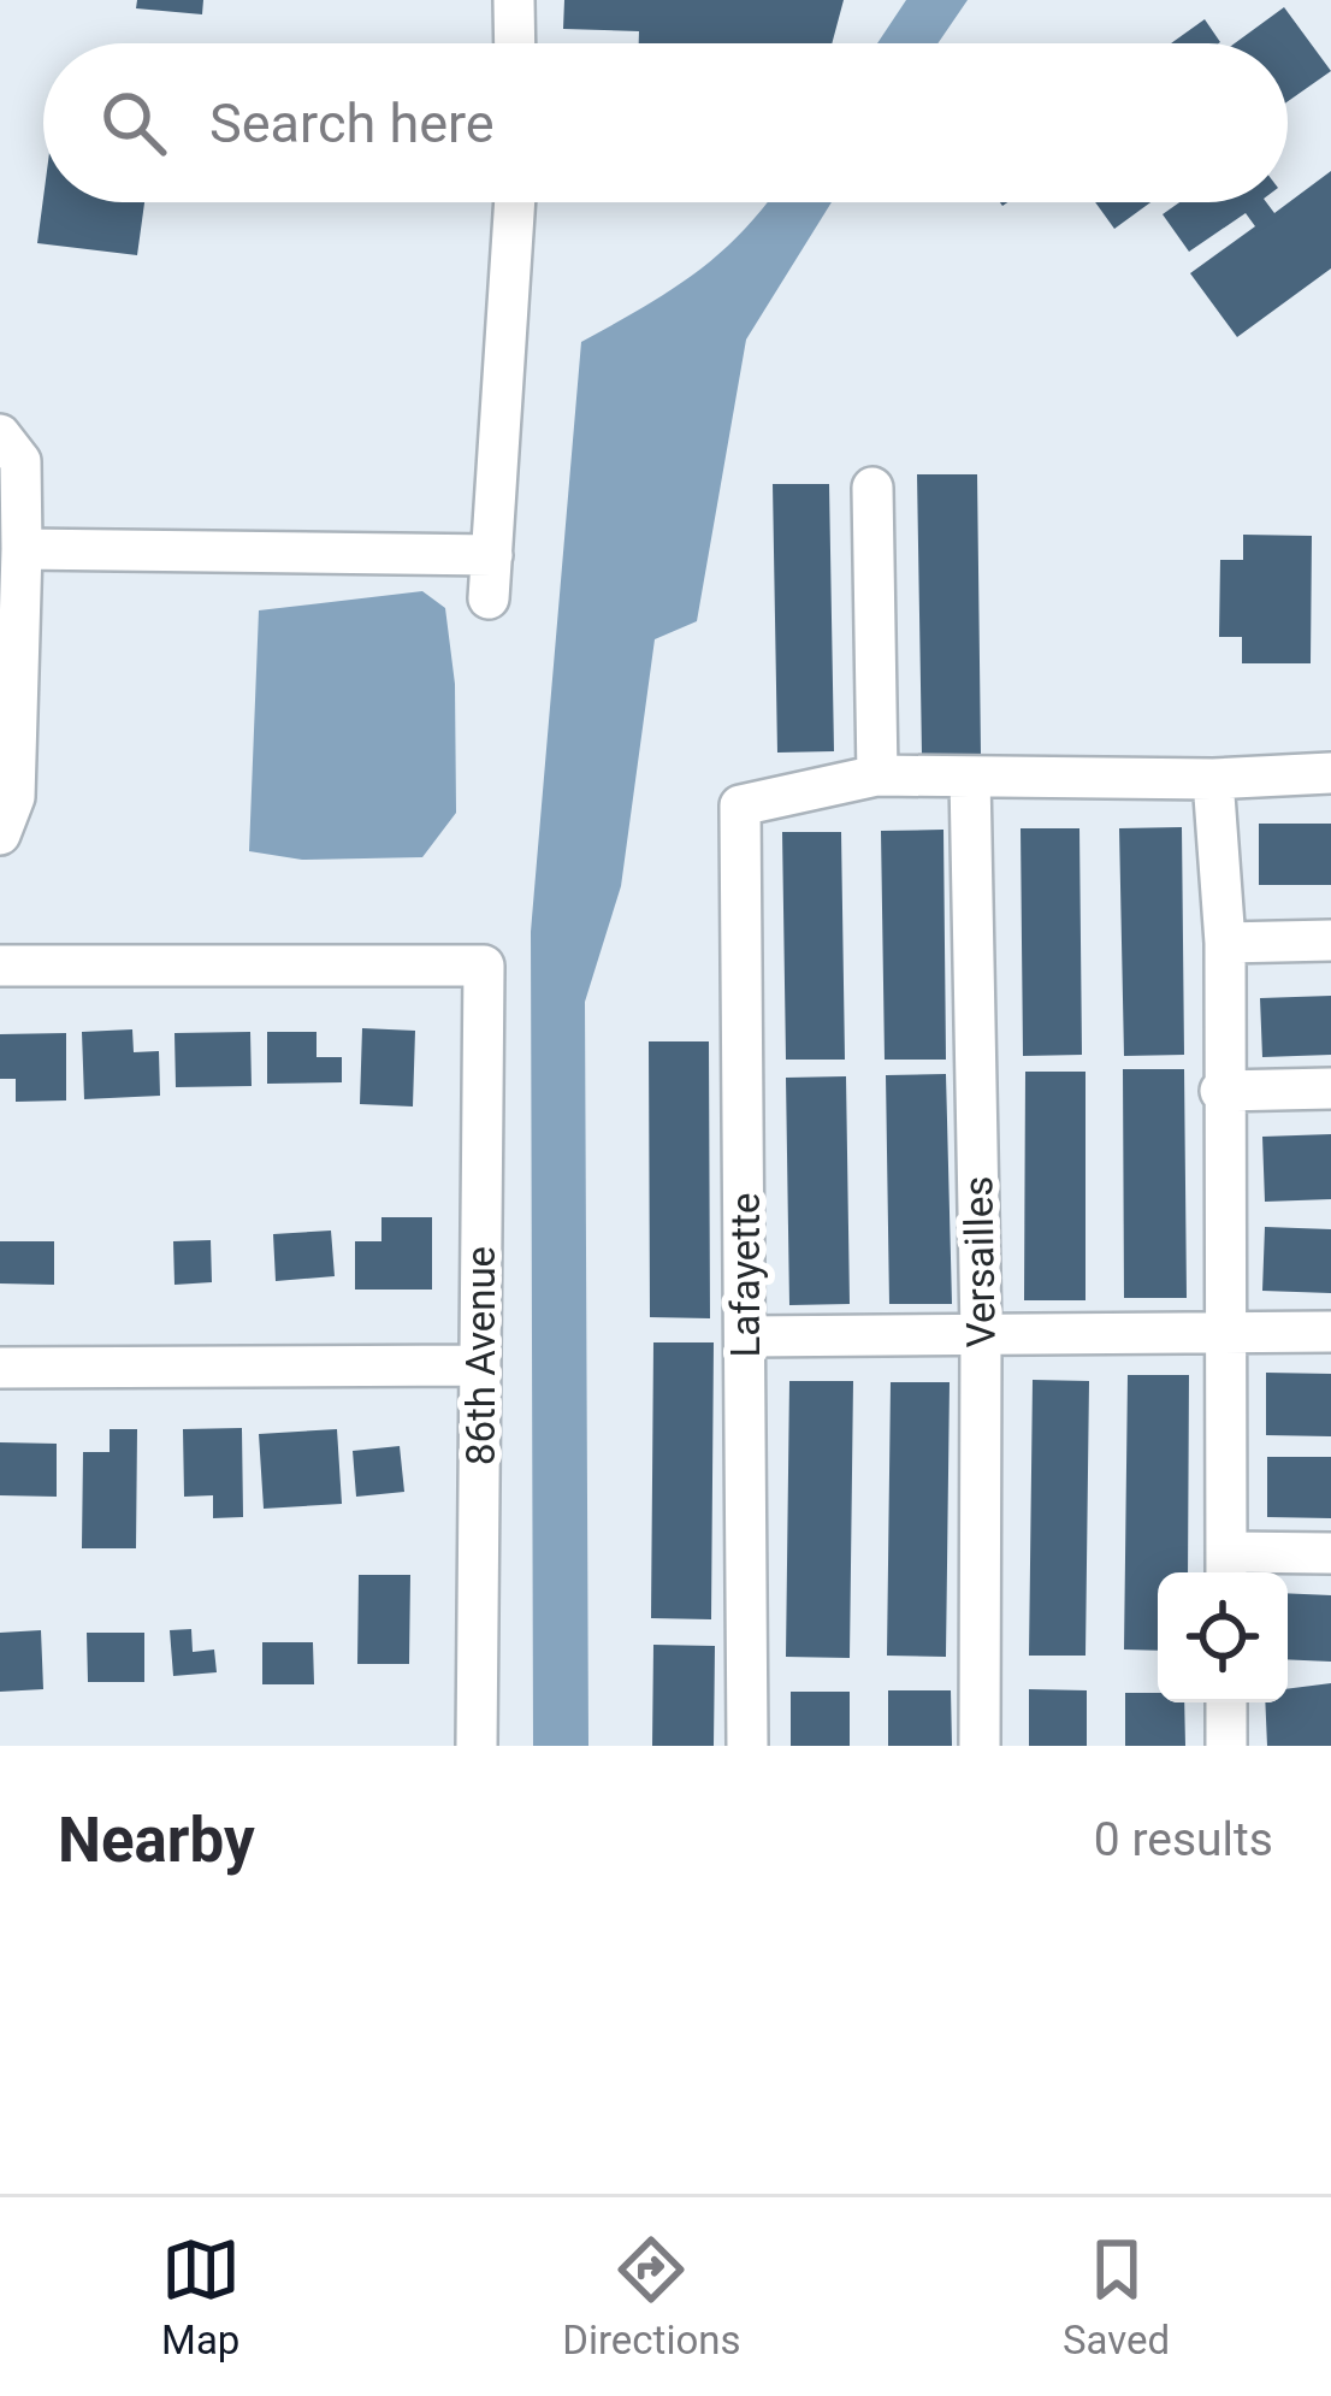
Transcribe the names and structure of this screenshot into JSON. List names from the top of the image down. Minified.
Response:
{"streets":{"street":["Versailles","Lafayette","86th Avenue"]},"page":{"search":"Search here","heading":["Nearby","0 results"],"nav":["Map","Directions","Saved"]}}
